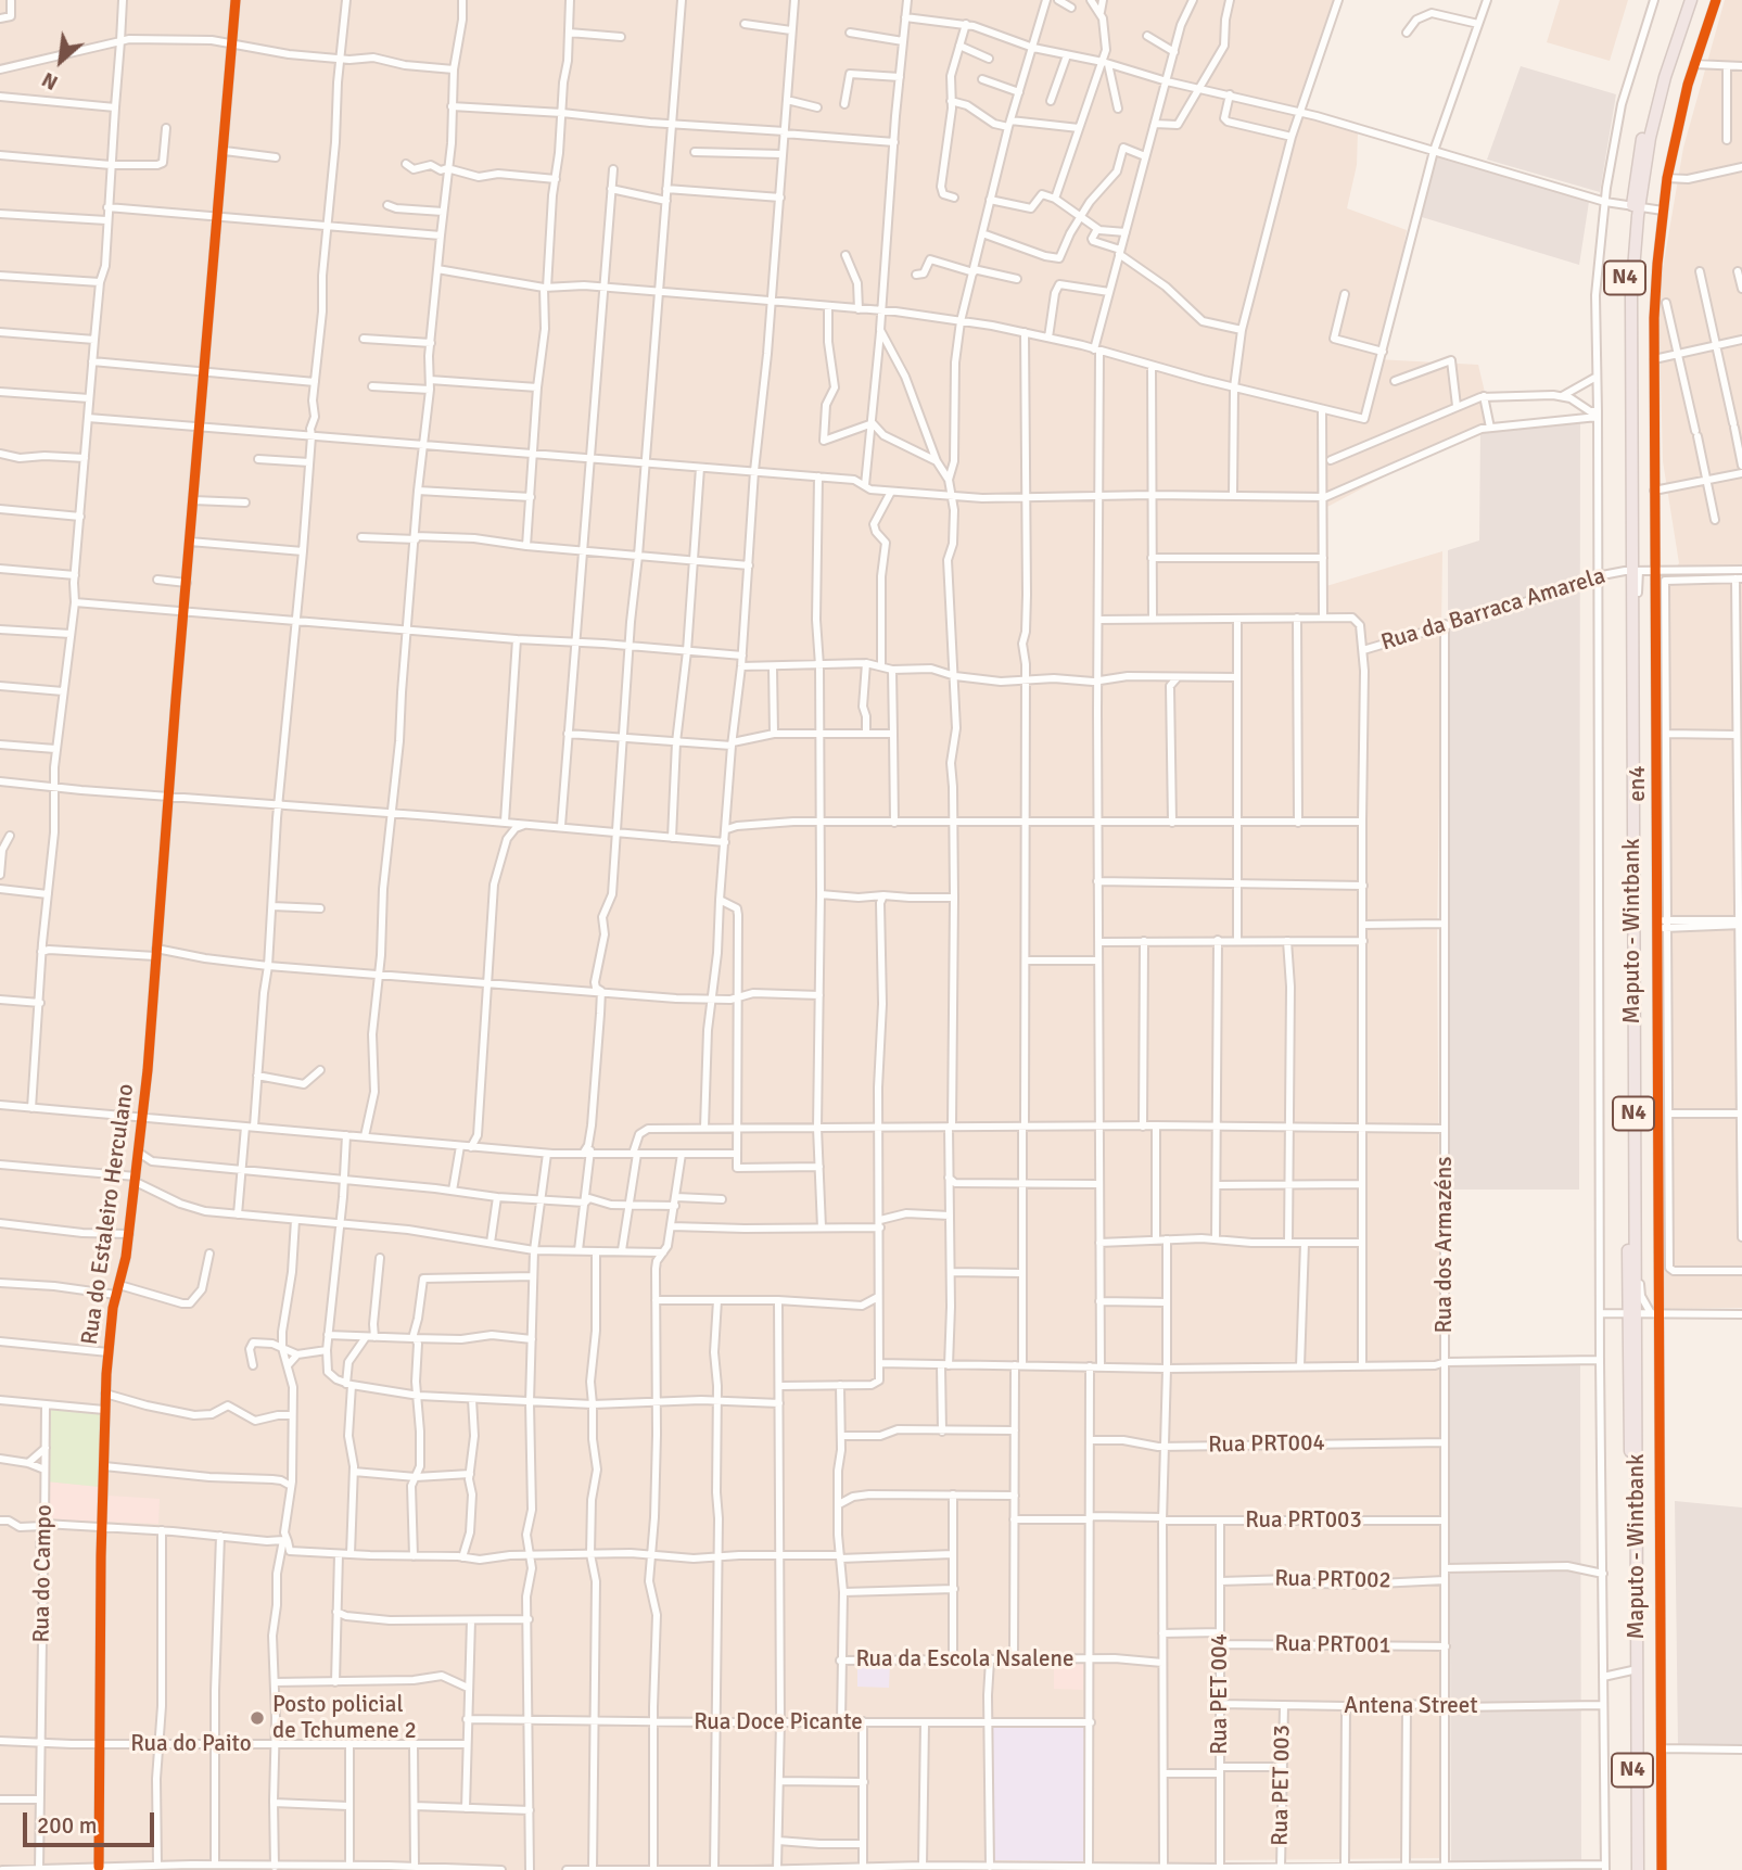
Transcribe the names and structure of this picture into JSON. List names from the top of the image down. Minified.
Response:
{"streets":{"highway":["N4","Maputo - Wintbank"],"street":["Rua da Barraca Amarela","en4","Rua do Estaleiro Herculano","Rua dos Armazéns","Rua PRT004","Rua PRT003","Rua do Campo","Rua PRT002","Rua PRT001","Rua da Escola Nsalene","Rua PET 004","Antena Street","Rua Doce Picante","Rua do Paito","Rua PET 003"]},"crossings":[["Rua da Barraca Amarela","en4"],["Rua da Barraca Amarela","Maputo - Wintbank"],["Rua da Barraca Amarela","Rua dos Armazéns"],["en4","Maputo - Wintbank"],["Rua do Estaleiro Herculano","Rua do Paito"],["Rua dos Armazéns","Rua PRT004"],["Rua dos Armazéns","Rua PRT003"],["Rua dos Armazéns","Rua PRT002"],["Rua dos Armazéns","Rua PRT001"],["Rua dos Armazéns","Antena Street"],["Rua PRT003","Rua PET 004"],["Rua do Campo","Rua do Paito"],["Rua PRT002","Rua PET 004"],["Rua PRT001","Rua PET 004"],["Rua PET 004","Antena Street"],["Antena Street","Rua PET 003"]],"places":["Posto policial de Tchumene 2"],"scale_bar":"200 m","north":"bottom left"}
